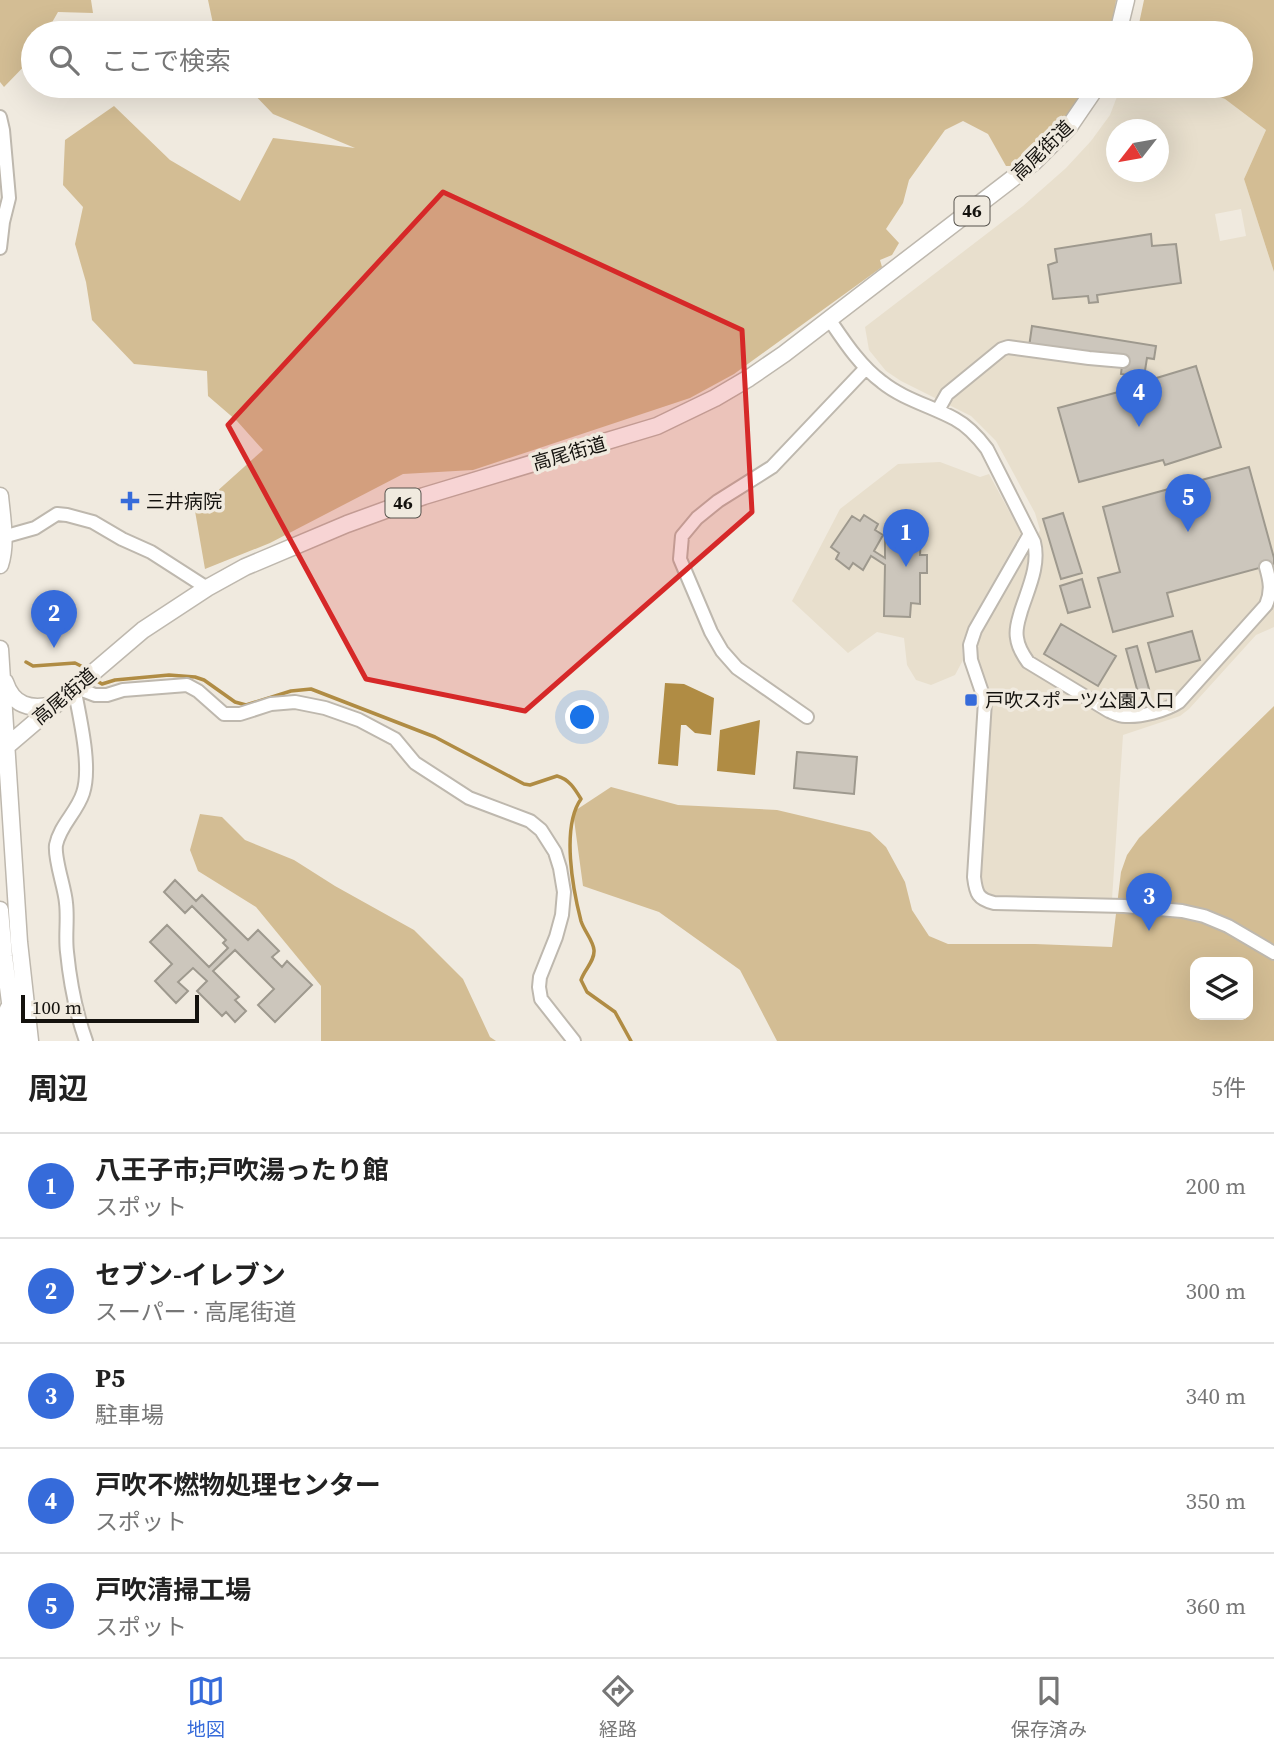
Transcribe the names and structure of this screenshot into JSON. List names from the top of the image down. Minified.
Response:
{"streets":{"main road":["高尾街道","46"]},"places":{"health":["三井病院"],"transit":["戸吹スポーツ公園入口"]},"scale_bar":"100 m","north":"bottom left","page":{"search":"ここで検索","pins":["4","5","1","2","3"],"scale":"100 m","heading":["周辺","5件"],"list":[{"mark":"1","name":"八王子市;戸吹湯ったり館","note":"スポット","value":"200 m"},{"mark":"2","name":"セブン-イレブン","note":"スーパー · 高尾街道","value":"300 m"},{"mark":"3","name":"P5","note":"駐車場","value":"340 m"},{"mark":"4","name":"戸吹不燃物処理センター","note":"スポット","value":"350 m"},{"mark":"5","name":"戸吹清掃工場","note":"スポット","value":"360 m"}],"nav":["地図","経路","保存済み"]}}
